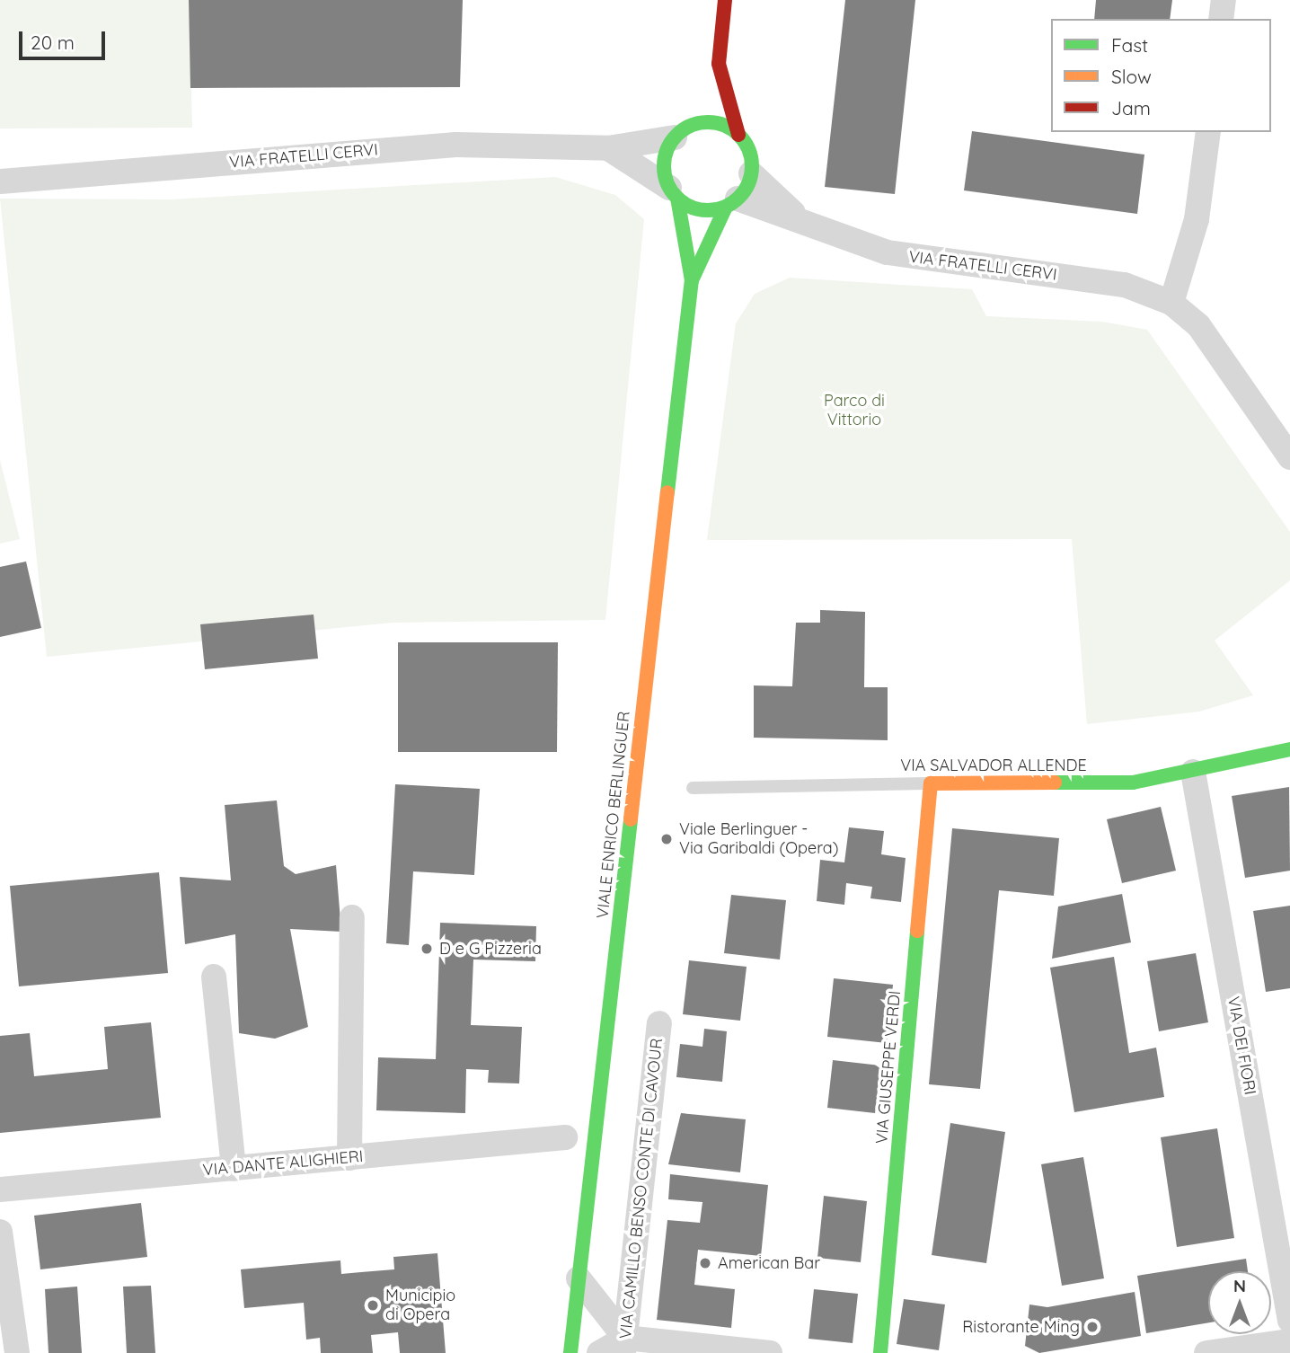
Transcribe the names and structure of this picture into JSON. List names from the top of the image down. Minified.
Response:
{"streets":{"street":["VIA FRATELLI CERVI","VIA SALVADOR ALLENDE","VIALE ENRICO BERLINGUER","VIA DEI FIORI","VIA GIUSEPPE VERDI","VIA DANTE ALIGHIERI","VIA CAMILLO BENSO CONTE DI CAVOUR"]},"crossings":[["VIA FRATELLI CERVI","VIALE ENRICO BERLINGUER"],["VIA SALVADOR ALLENDE","VIA DEI FIORI"],["VIA SALVADOR ALLENDE","VIA GIUSEPPE VERDI"]],"parks":["Parco di Vittorio"],"places":["Viale Berlinguer - Via Garibaldi (Opera)","D e G Pizzeria","American Bar","Municipio di Opera","Ristorante Ming"],"legend":["Fast","Slow","Jam"],"scale_bar":"20 m","north":"top"}
